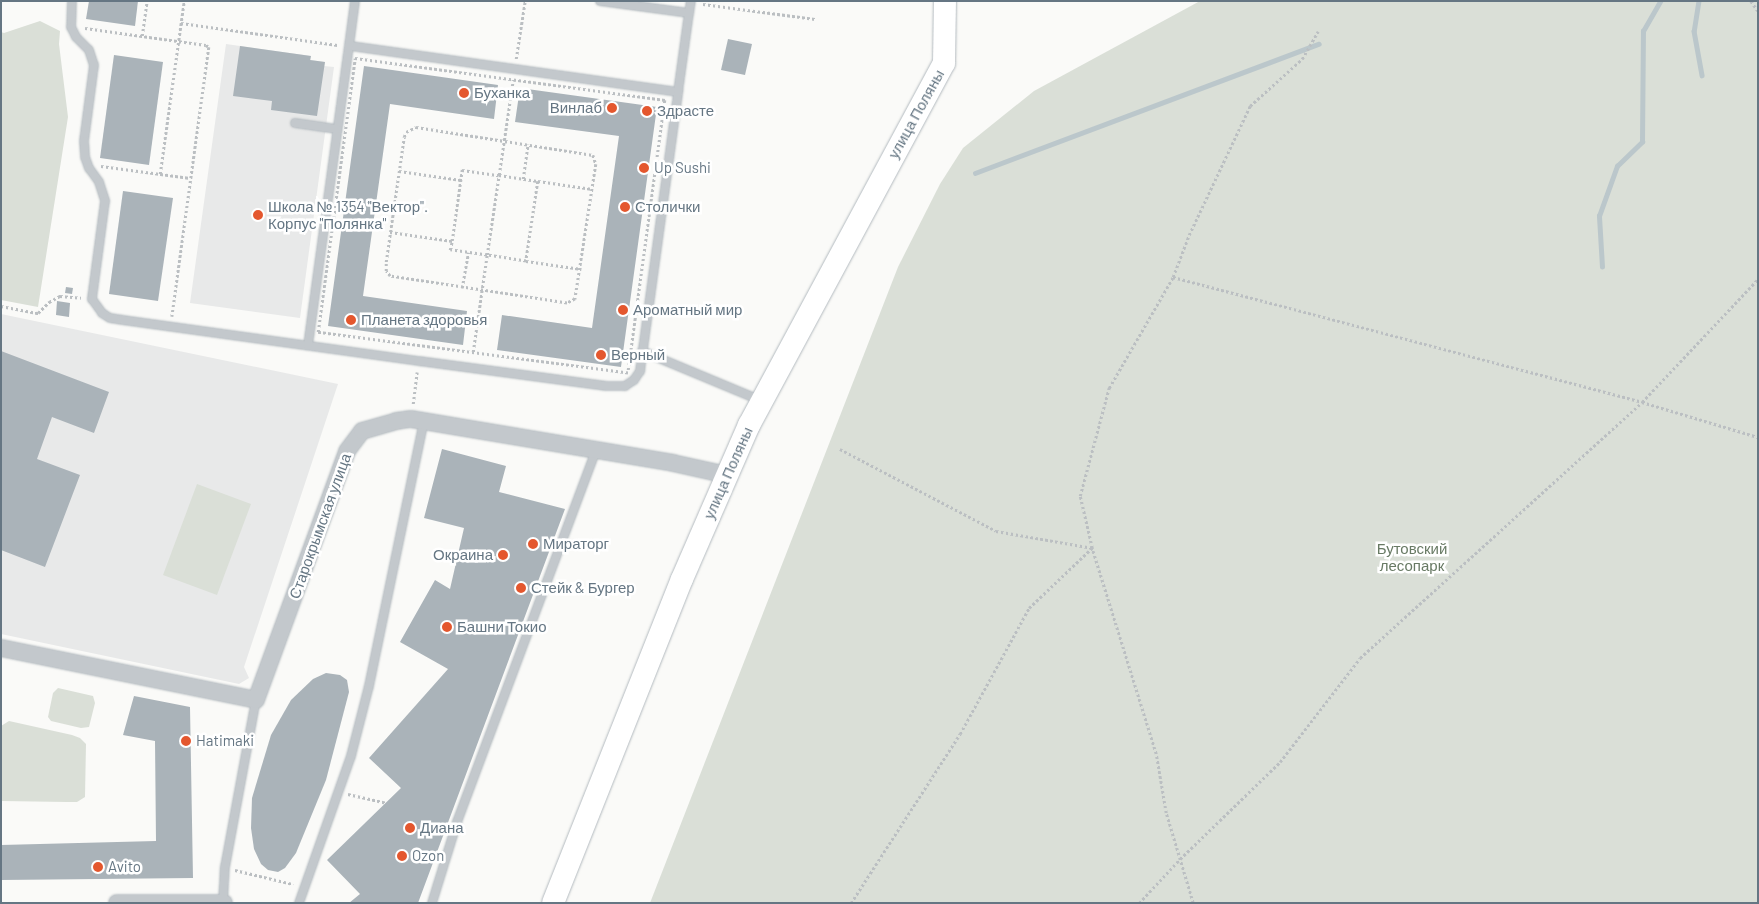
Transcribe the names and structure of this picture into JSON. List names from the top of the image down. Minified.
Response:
{"streets":{"main road":["улица Поляны"],"street":["Старокрымская улица"]},"crossings":[["улица Поляны","Старокрымская улица"]],"parks":["Бутовский лесопарк"],"places":["Буханка","Винлаб","Здрасте","Up Sushi","Столички","Школа № 1354 \"Вектор\". Корпус \"Полянка\"","Ароматный мир","Планета здоровья","Верный","Мираторг","Окраина","Стейк & Бургер","Башни Токио","Hatimaki","Диана","Ozon","Avito"]}
